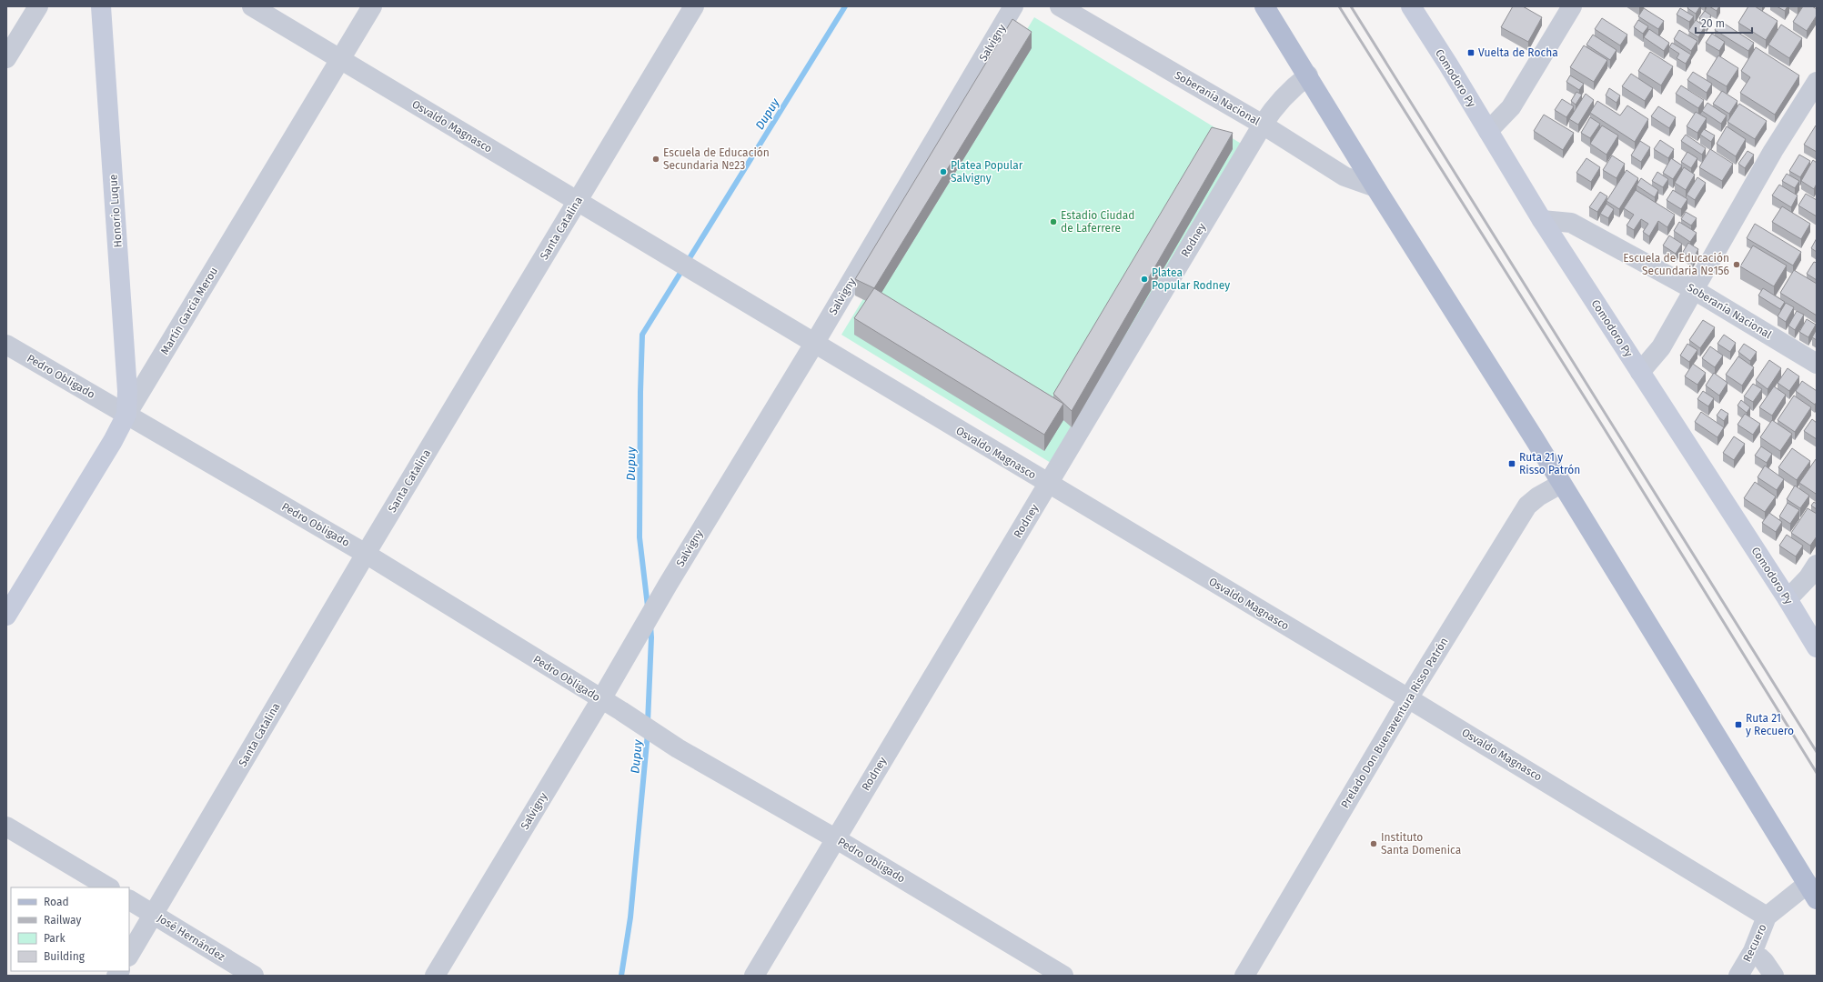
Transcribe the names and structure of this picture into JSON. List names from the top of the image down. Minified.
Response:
{"streets":{"main road":["Comodoro Py","Honorio Luque","Martín García Merou"],"street":["Salvigny","Soberanía Nacional","Osvaldo Magnasco","Santa Catalina","Rodney","Pedro Obligado","Prelado Don Buenaventura Risso Patrón","José Hernández","Recuero"]},"crossings":[["Salvigny","Osvaldo Magnasco"],["Salvigny","Pedro Obligado"],["Comodoro Py","Soberanía Nacional"],["Soberanía Nacional","Rodney"],["Osvaldo Magnasco","Santa Catalina"],["Osvaldo Magnasco","Rodney"],["Osvaldo Magnasco","Martín García Merou"],["Osvaldo Magnasco","Prelado Don Buenaventura Risso Patrón"],["Osvaldo Magnasco","Recuero"],["Honorio Luque","Martín García Merou"],["Honorio Luque","Pedro Obligado"],["Santa Catalina","Pedro Obligado"],["Santa Catalina","José Hernández"],["Rodney","Pedro Obligado"],["Martín García Merou","Pedro Obligado"]],"water":["Dupuy"],"places":{"transit":["Vuelta de Rocha","Ruta 21 y Risso Patrón","Ruta 21 y Recuero"],"other":["Escuela de Educación Secundaria Nº23","Platea Popular Salvigny","Estadio Ciudad de Laferrere","Escuela de Educación Secundaria Nº156","Platea Popular Rodney","Instituto Santa Domenica"]},"legend":["Road","Railway","Park","Building"],"scale_bar":"20 m"}
